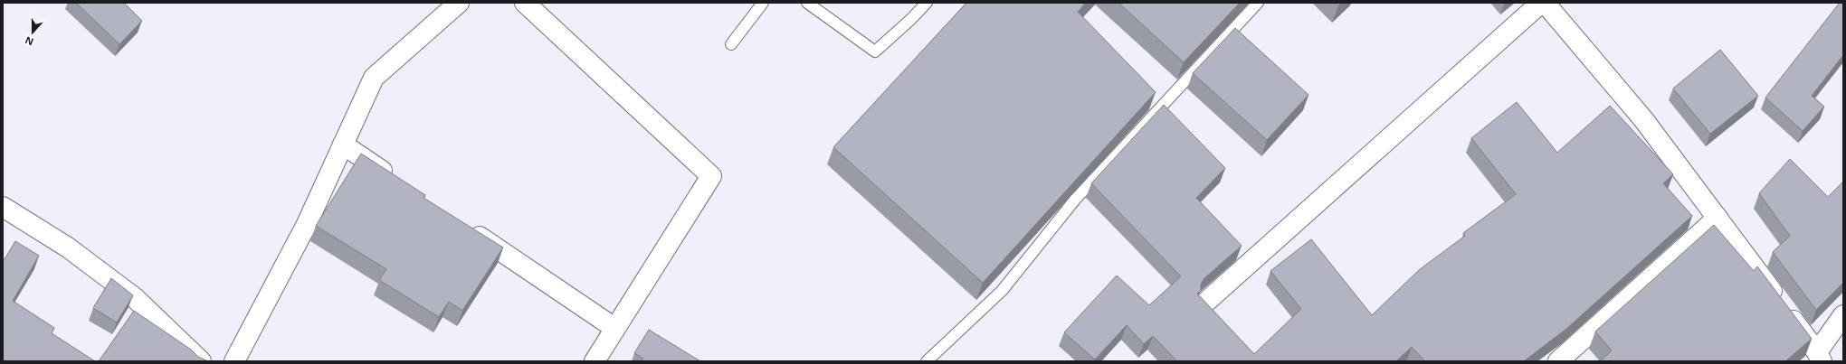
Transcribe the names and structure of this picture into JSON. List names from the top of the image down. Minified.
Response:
{"north":"bottom"}
